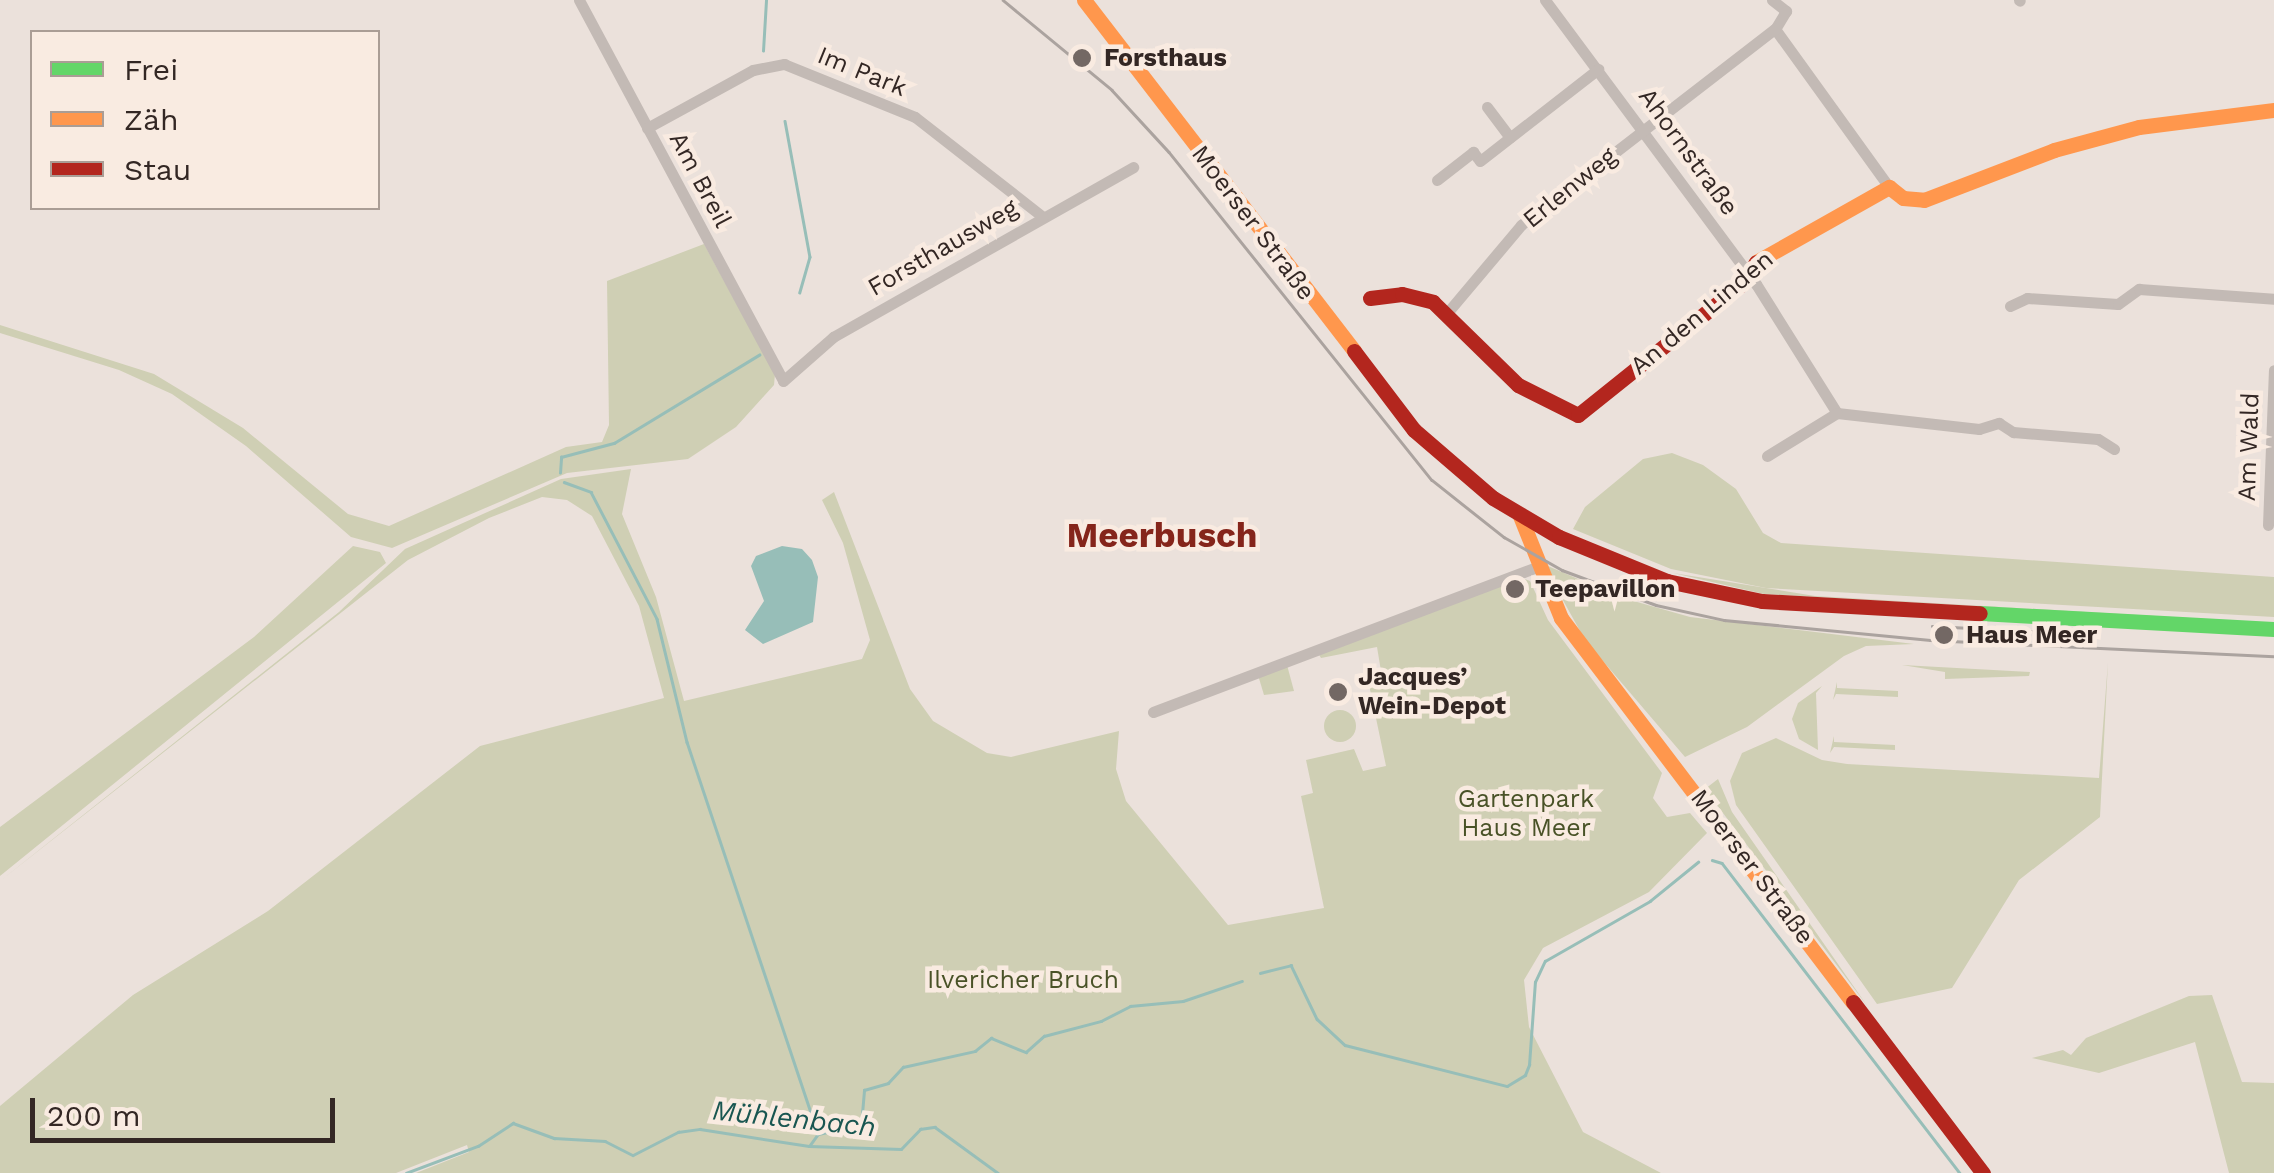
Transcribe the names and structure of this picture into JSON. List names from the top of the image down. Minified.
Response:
{"streets":{"main road":["Moerser Straße","An den Linden"],"street":["Im Park","Ahornstraße","Am Breil","Erlenweg","Forsthausweg","Am Wald"]},"crossings":[["Im Park","Am Breil"],["Im Park","Forsthausweg"],["Ahornstraße","Erlenweg"],["Ahornstraße","An den Linden"],["Am Breil","Forsthausweg"],["Erlenweg","An den Linden"]],"districts":["Meerbusch"],"water":["Mühlenbach"],"parks":["Gartenpark Haus Meer","Ilvericher Bruch"],"places":["Forsthaus","Teepavillon","Haus Meer","Jacques’ Wein-Depot"],"legend":["Frei","Zäh","Stau"],"scale_bar":"200 m"}
